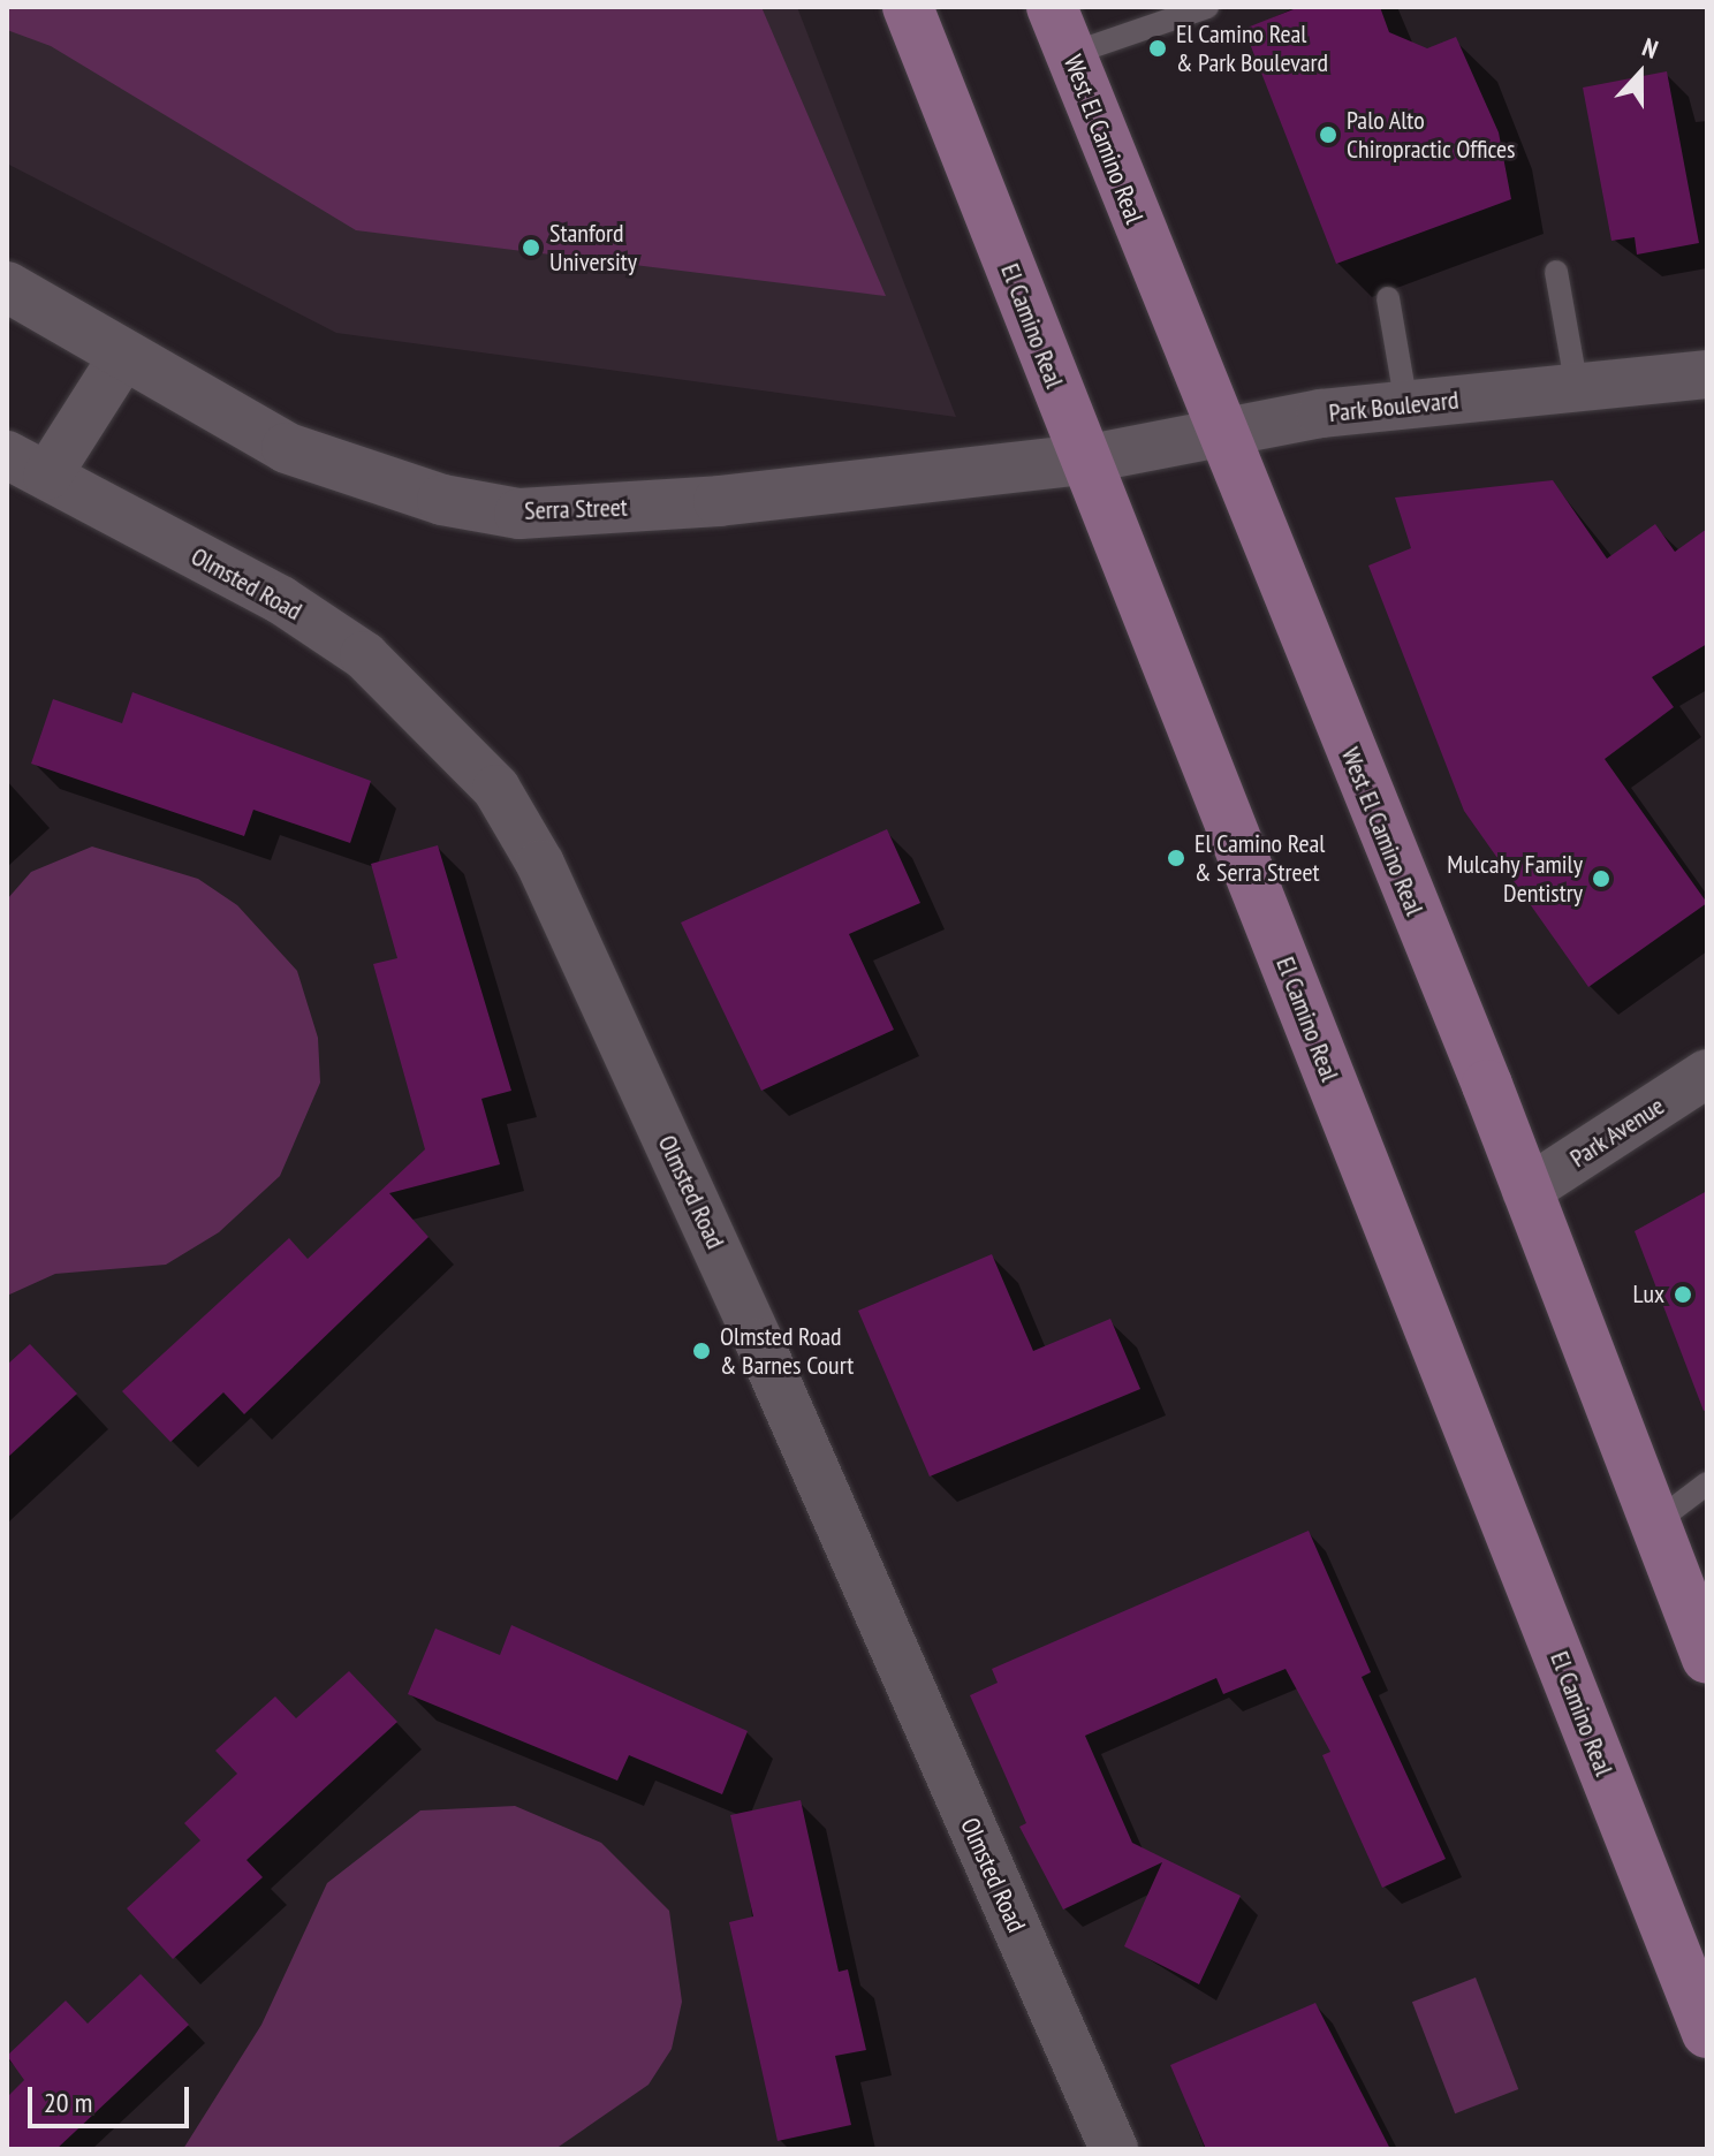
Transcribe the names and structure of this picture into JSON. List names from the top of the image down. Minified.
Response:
{"streets":{"main road":["West El Camino Real","El Camino Real"],"street":["Park Boulevard","Serra Street","Olmsted Road","Park Avenue"]},"crossings":[["West El Camino Real","Park Boulevard"],["West El Camino Real","Park Avenue"],["El Camino Real","Park Boulevard"],["El Camino Real","Serra Street"],["Park Boulevard","Serra Street"]],"places":["El Camino Real & Park Boulevard","Palo Alto Chiropractic Offices","Stanford University","El Camino Real & Serra Street","Mulcahy Family Dentistry","Lux","Olmsted Road & Barnes Court"],"scale_bar":"20 m","north":"top"}
